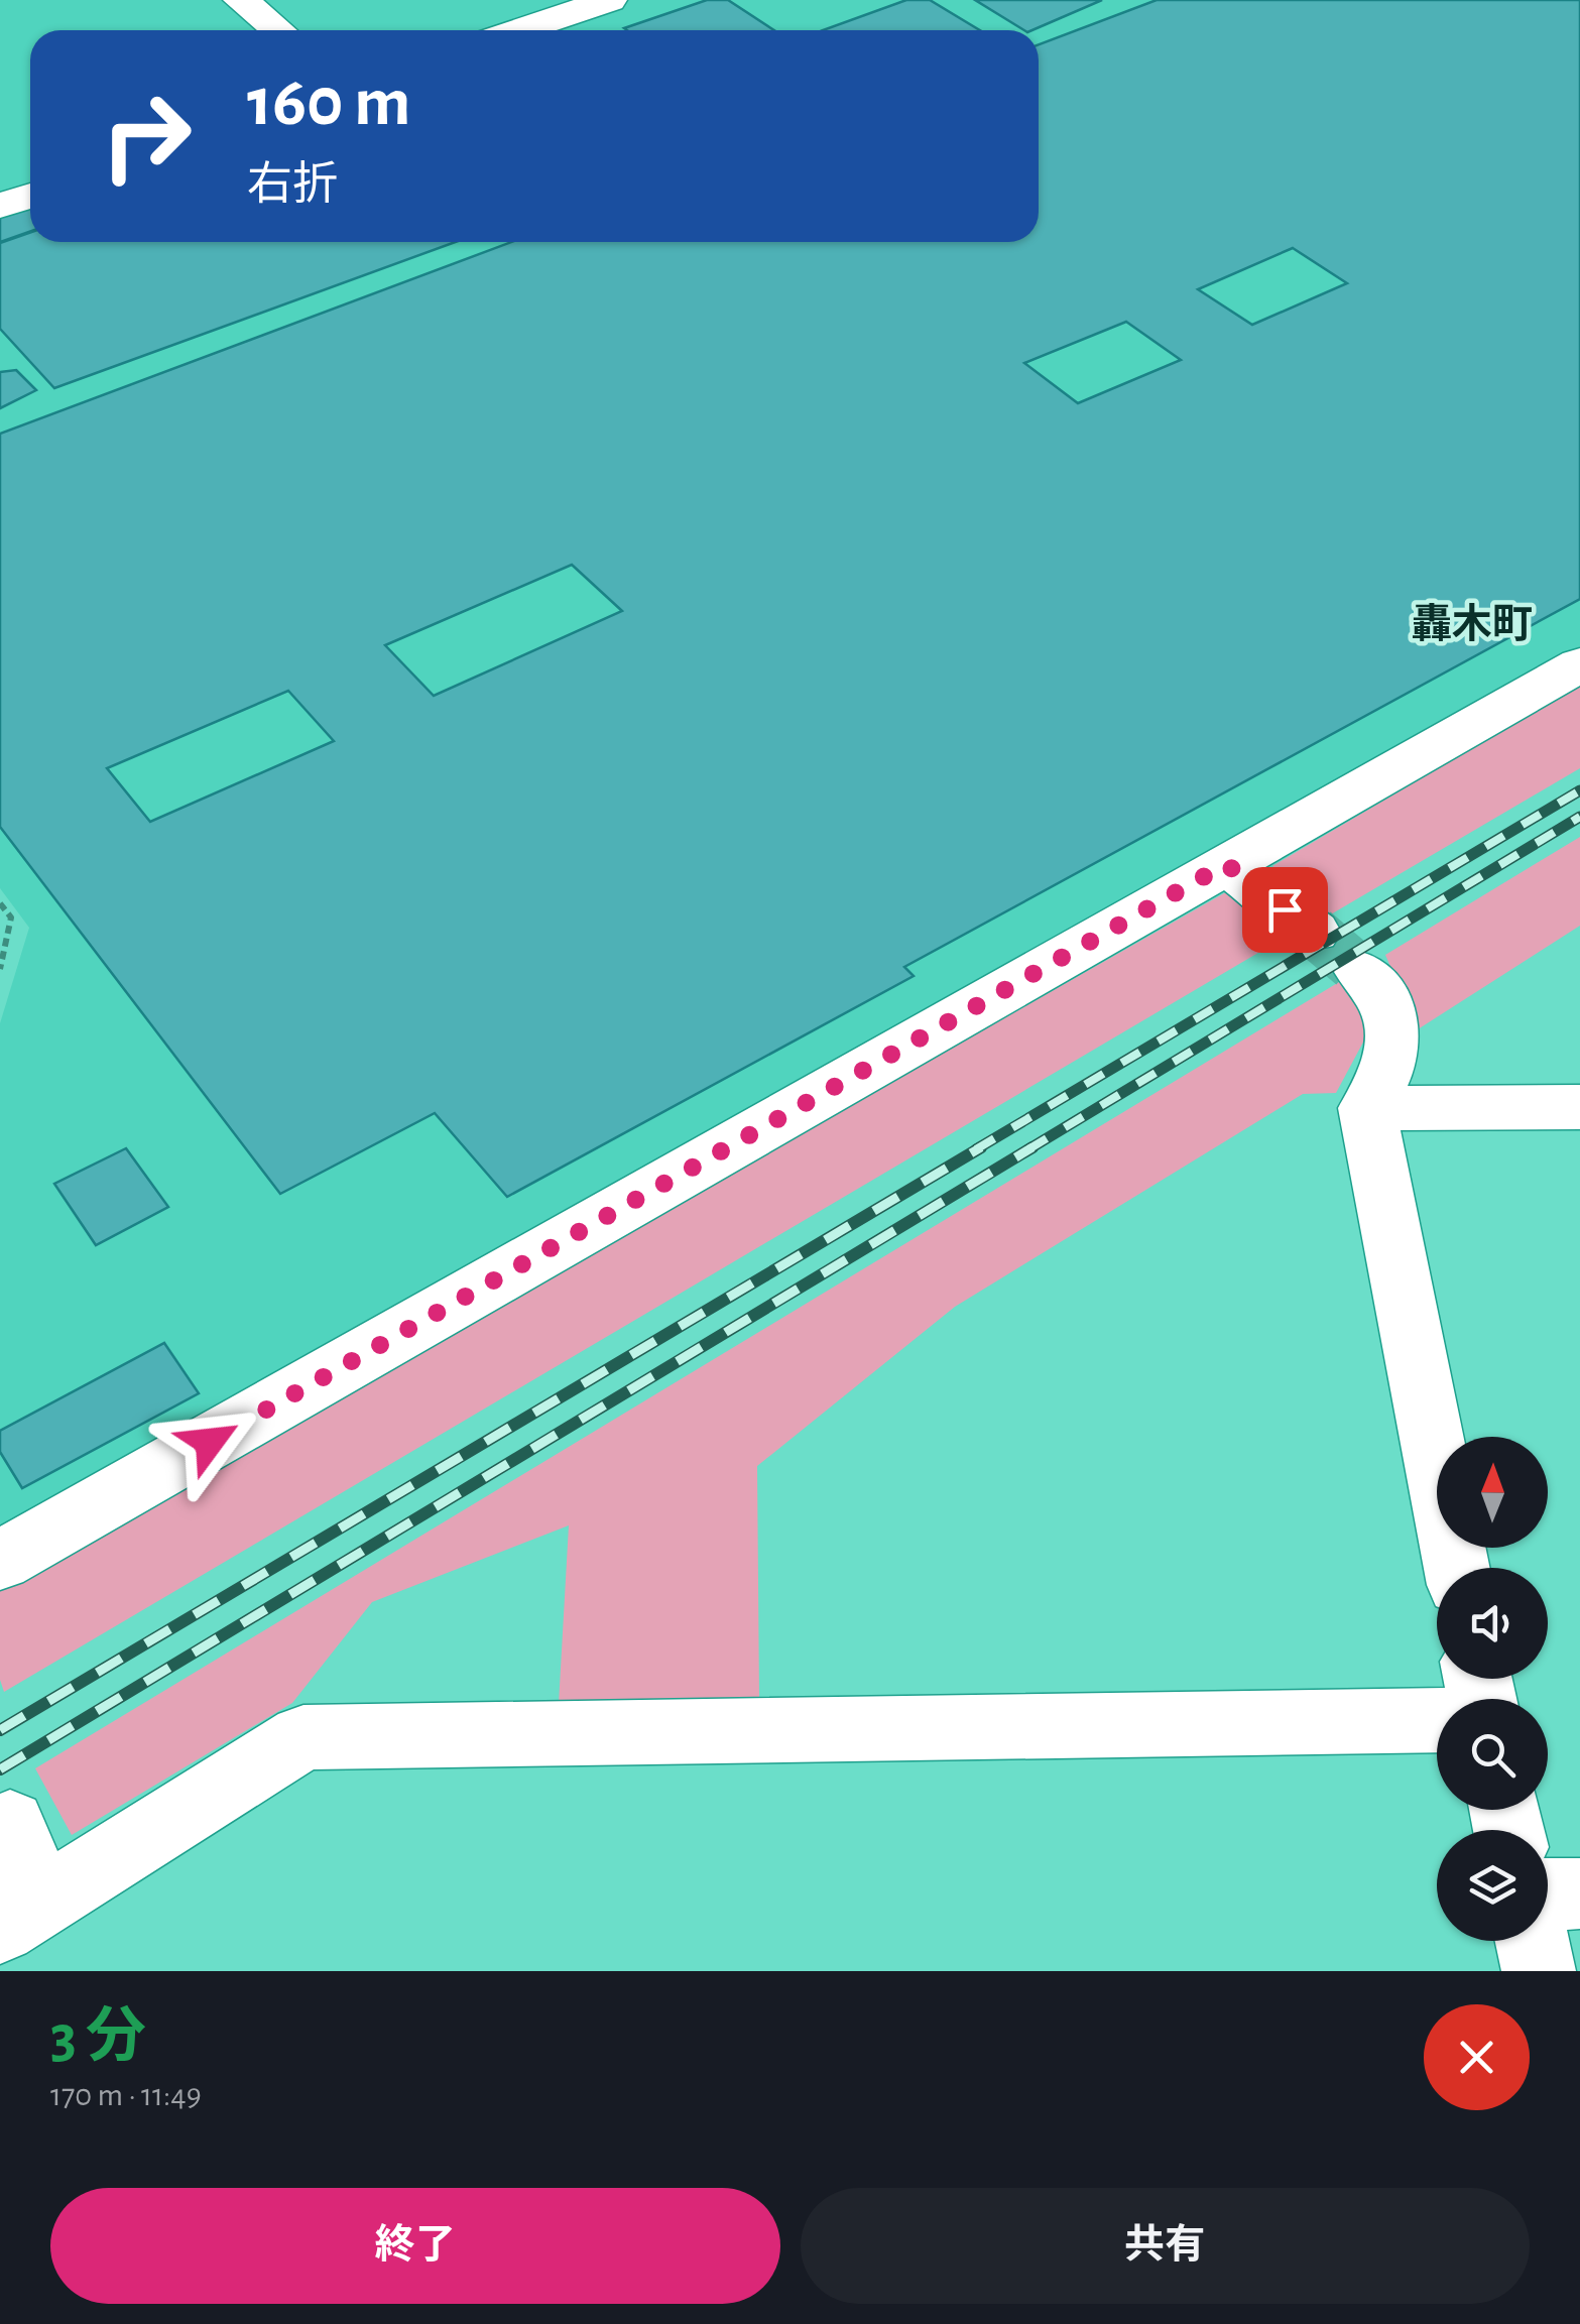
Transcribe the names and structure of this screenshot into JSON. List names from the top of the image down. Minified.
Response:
{"districts":["轟木町"],"north":"top","page":{"turn":["160 m","右折"],"heading":["3 分","170 m · 11:49"],"buttons":["終了","共有"]}}
